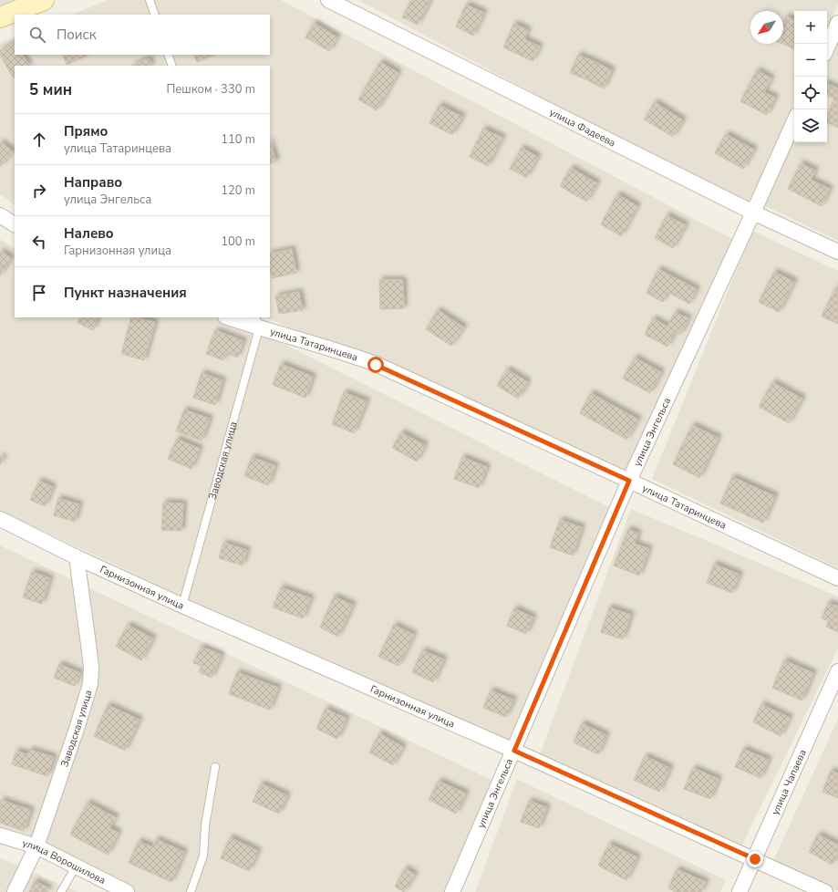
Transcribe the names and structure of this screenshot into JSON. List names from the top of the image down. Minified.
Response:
{"streets":{"street":["улица Фадеева","улица Татаринцева","улица Энгельса","Заводская улица","Гарнизонная улица","улица Чапаева","улица Ворошилова"]},"crossings":[["улица Фадеева","улица Энгельса"],["улица Татаринцева","улица Энгельса"],["улица Татаринцева","Заводская улица"],["улица Энгельса","Гарнизонная улица"],["Заводская улица","Гарнизонная улица"],["Заводская улица","улица Ворошилова"],["Гарнизонная улица","улица Чапаева"]],"north":"bottom left","page":{"map_buttons":["+","−"],"search":"Поиск","heading":["5 мин","Пешком · 330 m"],"list":[["Прямо","улица Татаринцева","110 m"],["Направо","улица Энгельса","120 m"],["Налево","Гарнизонная улица","100 m"],"Пункт назначения"]}}
